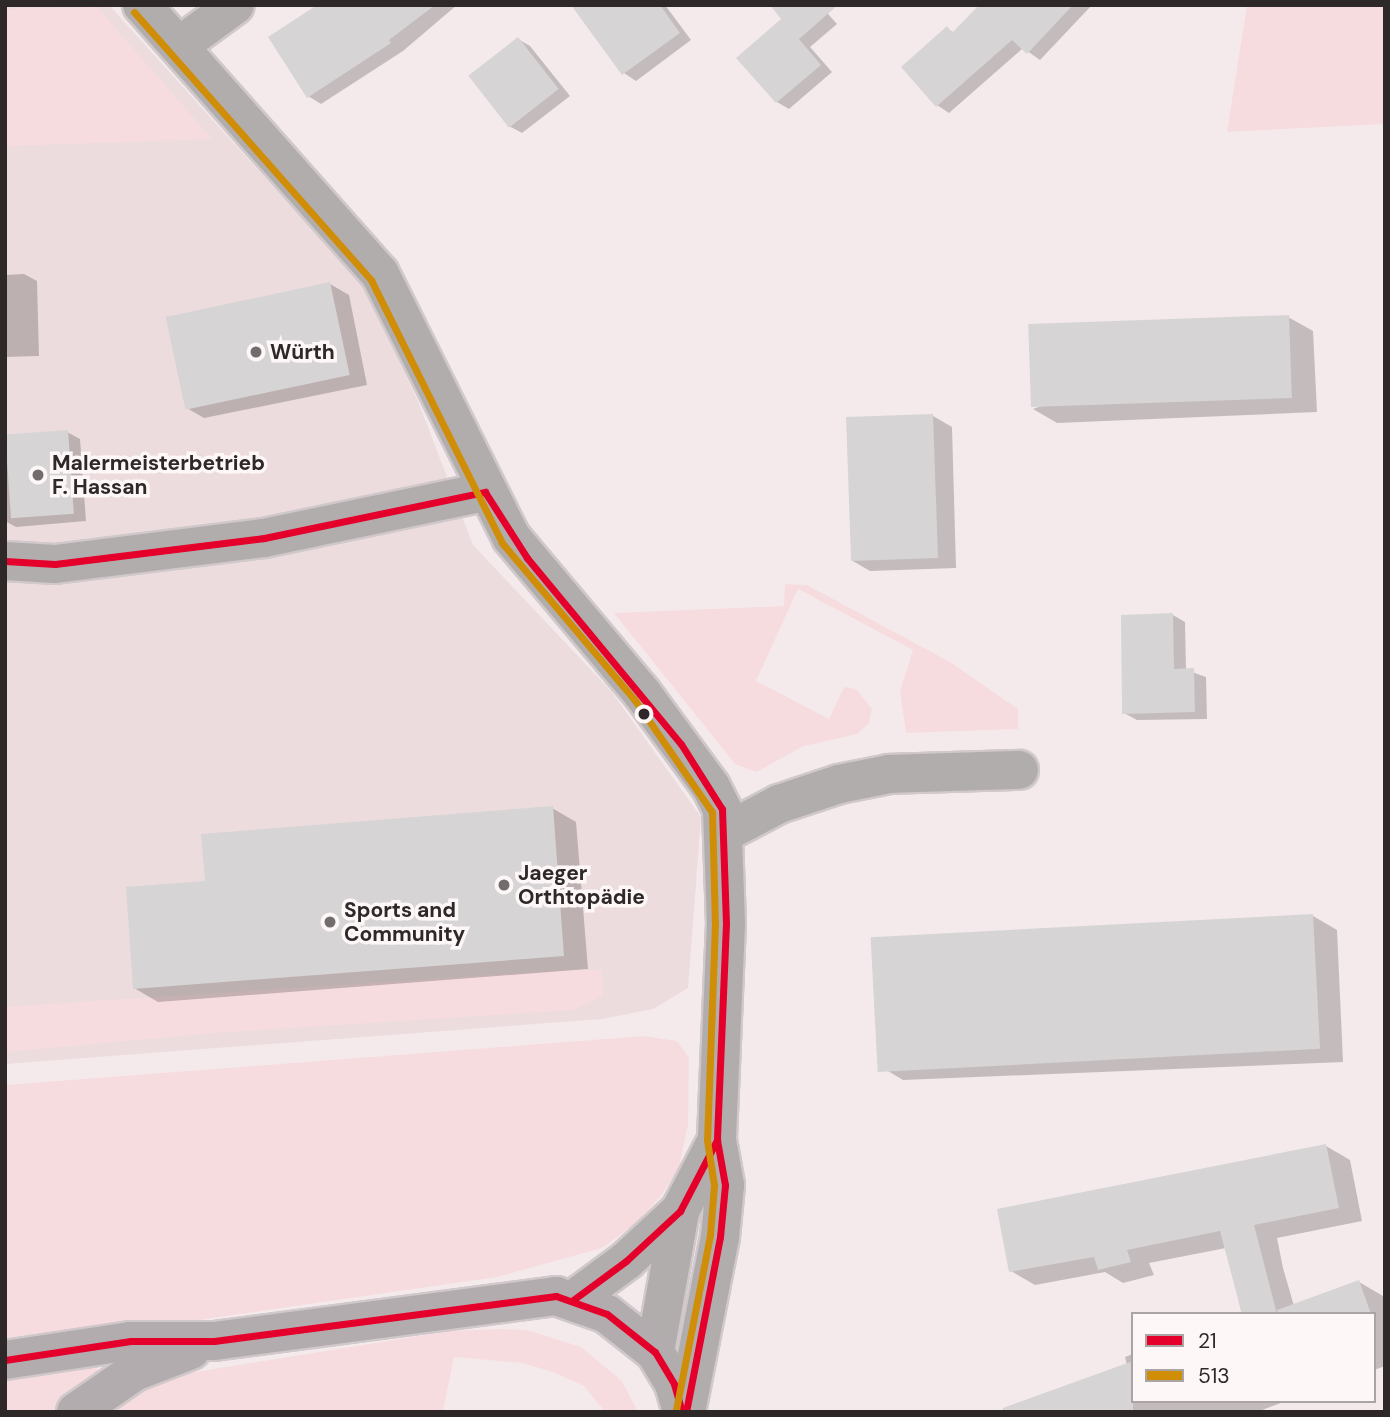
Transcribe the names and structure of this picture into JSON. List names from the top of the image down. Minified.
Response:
{"places":["Würth","Malermeisterbetrieb F. Hassan","Jaeger Orthtopädie","Sports and Community"],"lines":["transit line 513","transit line 21"],"legend":["21","513"]}
